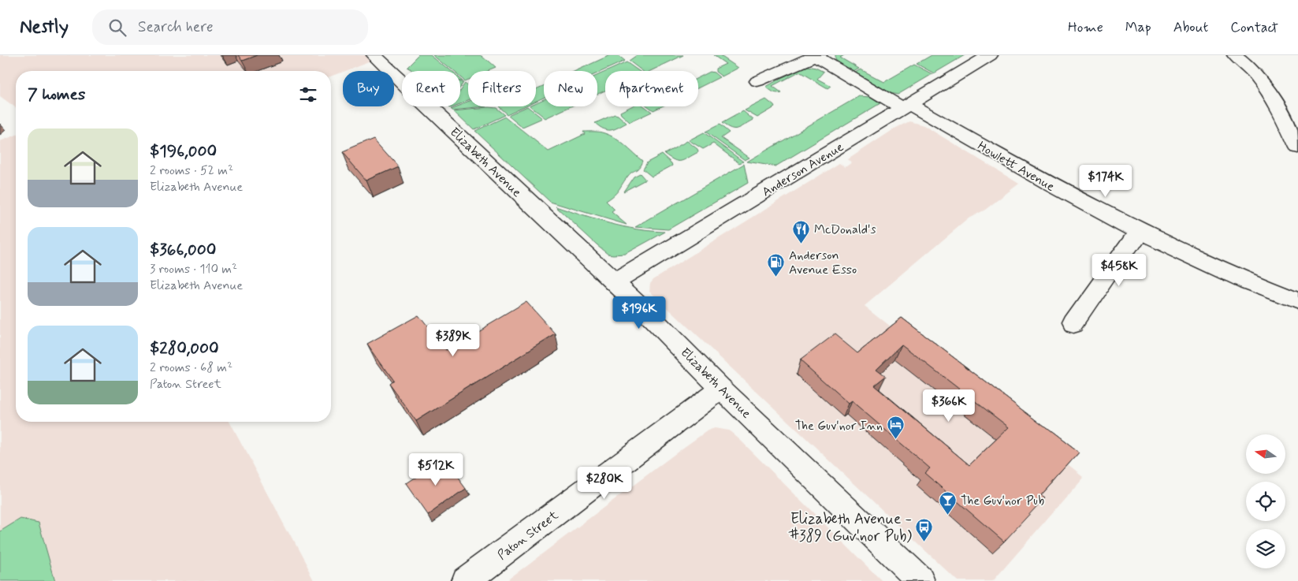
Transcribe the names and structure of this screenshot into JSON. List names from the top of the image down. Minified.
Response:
{"streets":{"street":["Elizabeth Avenue","Howlett Avenue","Anderson Avenue","Paton Street"]},"crossings":[["Elizabeth Avenue","Anderson Avenue"],["Elizabeth Avenue","Paton Street"],["Howlett Avenue","Anderson Avenue"]],"places":{"restaurant":["McDonald's"],"fuel station":["Anderson Avenue Esso"],"hotel":["The Guv'nor Inn"],"bar":["The Guv'nor Pub"],"bus stop":["Elizabeth Avenue - #389 (Guv'nor Pub)"]},"north":"left","page":{"header":"Nestly","search":"Search here","nav":["Home","Map","About","Contact"],"chip":["Buy","Rent","Filters","New","Apartment"],"heading":"7 homes","list":[{"name":"$196,000","note":"2 rooms · 52 m² · Elizabeth Avenue"},{"name":"$366,000","note":"3 rooms · 110 m² · Elizabeth Avenue"},{"name":"$280,000","note":"2 rooms · 68 m² · Paton Street"}],"price":["$174K","$458K","$196K","$389K","$366K","$512K","$280K"]}}
